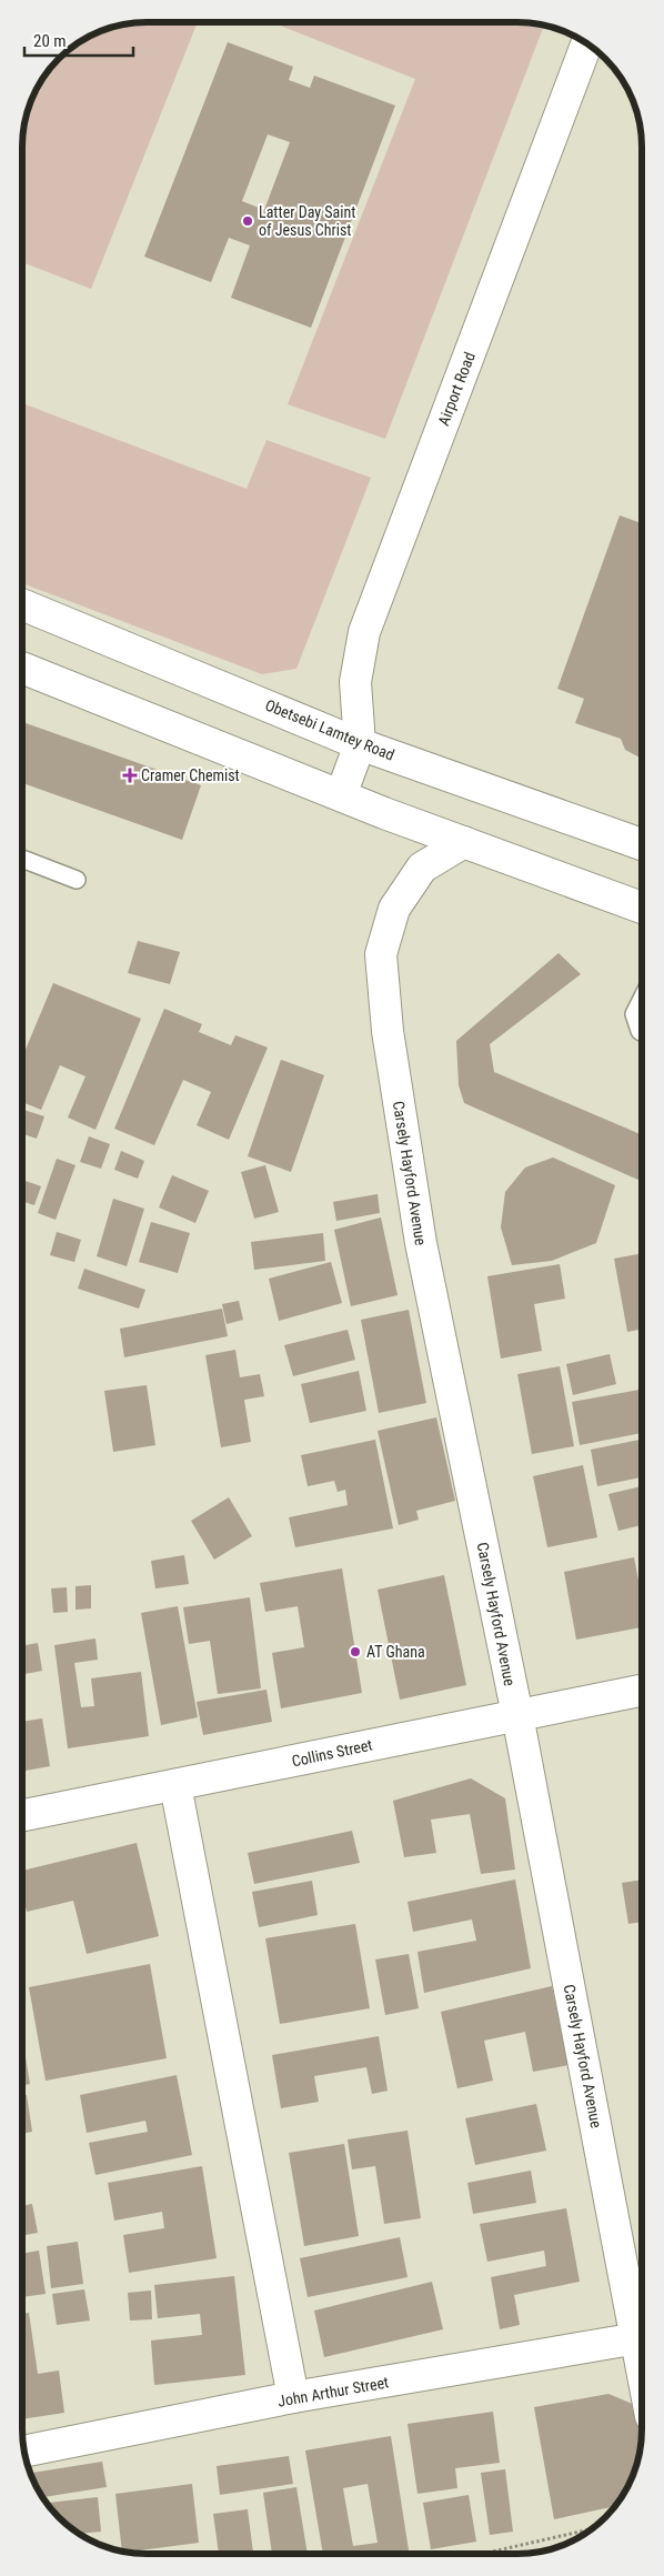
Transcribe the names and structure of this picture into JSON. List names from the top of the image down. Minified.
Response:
{"streets":{"street":["Airport Road","Obetsebi Lamtey Road","Carsely Hayford Avenue","Collins Street","John Arthur Street"]},"crossings":[["Airport Road","Obetsebi Lamtey Road"],["Carsely Hayford Avenue","Collins Street"]],"places":{"other":["Latter Day Saint of Jesus Christ","AT Ghana"],"health":["Cramer Chemist"]},"scale_bar":"20 m"}
